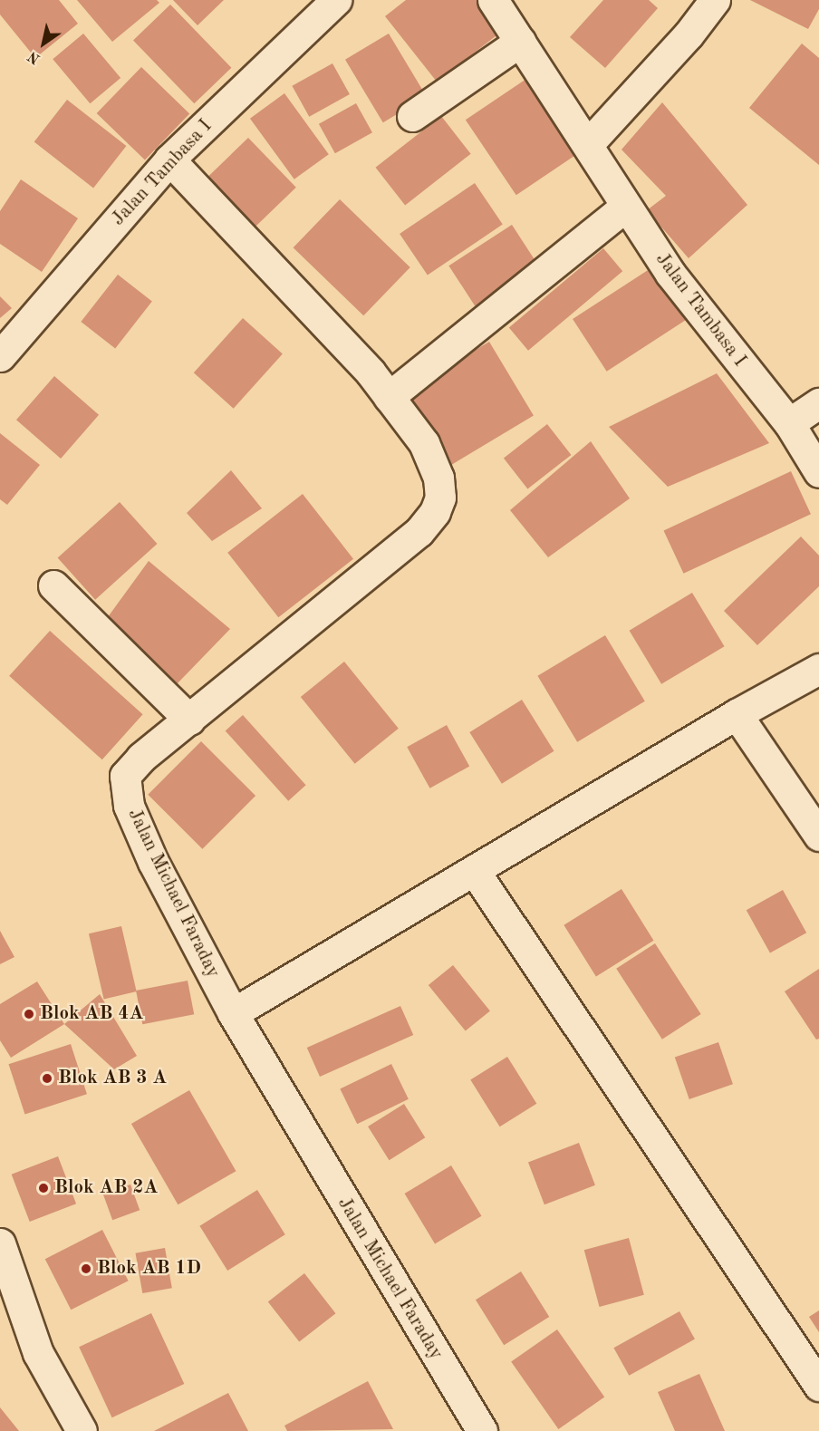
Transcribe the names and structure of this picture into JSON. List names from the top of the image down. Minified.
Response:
{"streets":{"street":["Jalan Tambasa I","Jalan Michael Faraday"]},"crossings":[["Jalan Tambasa I","Jalan Michael Faraday"]],"places":["Blok AB 4A","Blok AB 3 A","Blok AB 2A","Blok AB 1D"],"north":"bottom left"}
